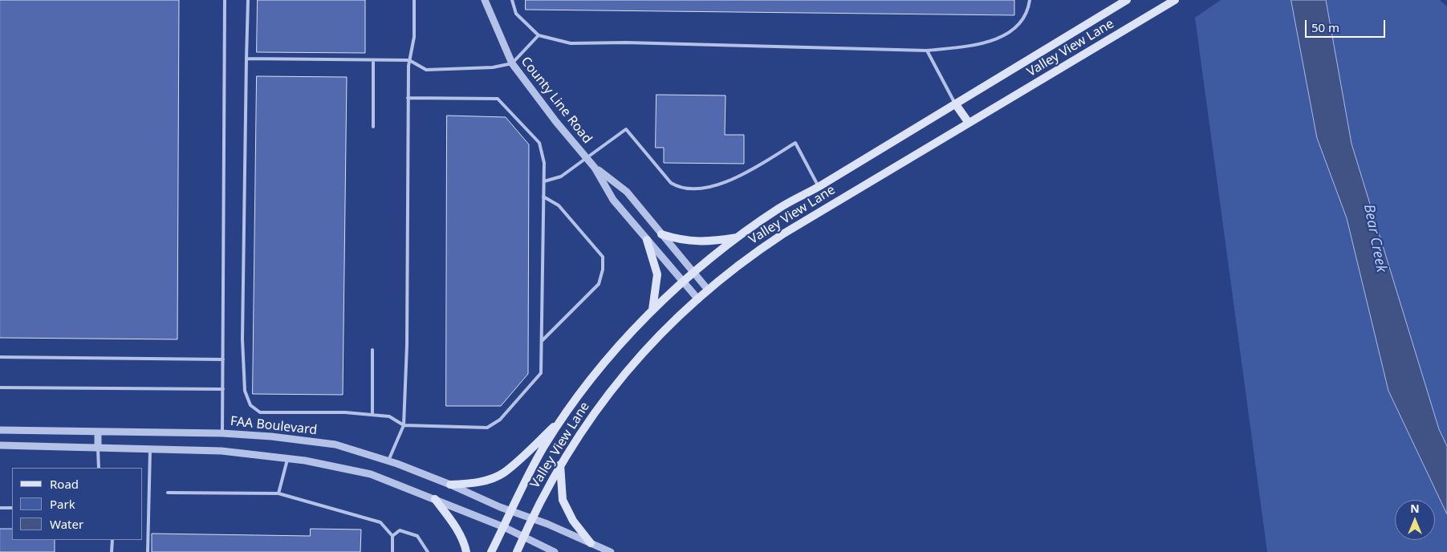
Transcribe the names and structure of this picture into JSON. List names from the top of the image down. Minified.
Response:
{"streets":{"main road":["Valley View Lane"],"street":["County Line Road","FAA Boulevard"]},"crossings":[["Valley View Lane","County Line Road"],["Valley View Lane","FAA Boulevard"]],"water":["Bear Creek"],"legend":["Road","Park","Water"],"scale_bar":"50 m","north":"top"}
